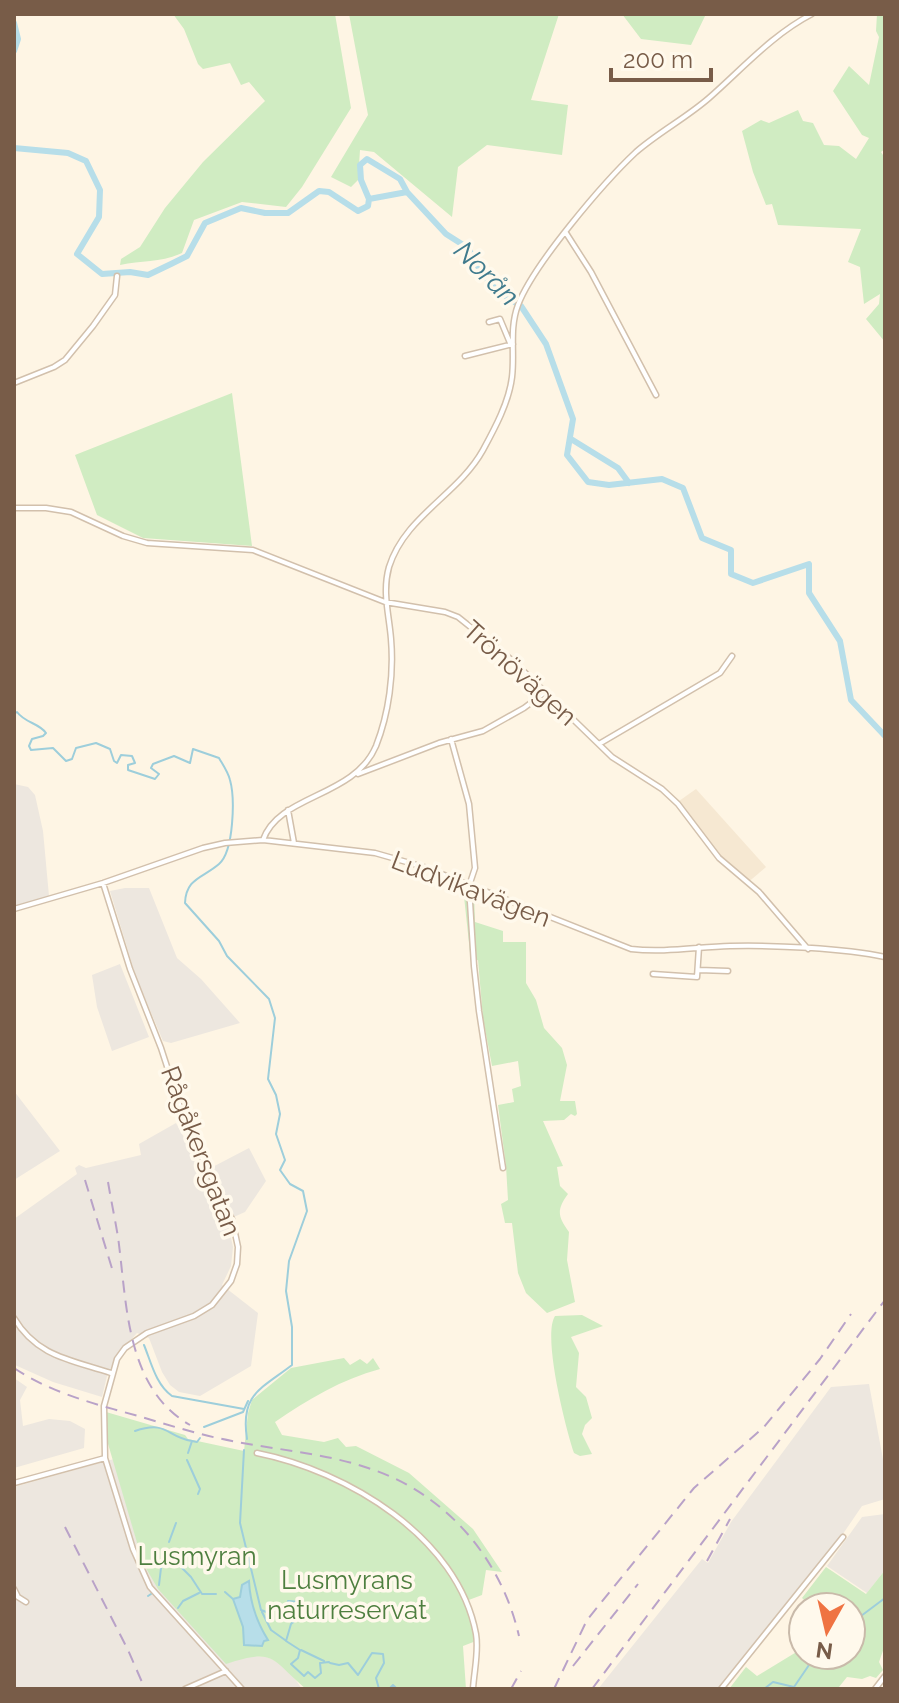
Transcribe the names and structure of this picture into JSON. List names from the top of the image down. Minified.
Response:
{"streets":{"street":["Trönövägen","Ludvikavägen","Rågåkersgatan"]},"crossings":[["Trönövägen","Ludvikavägen"],["Ludvikavägen","Rågåkersgatan"]],"water":["Norån"],"parks":["Lusmyran","Lusmyrans naturreservat"],"scale_bar":"200 m","north":"bottom"}
